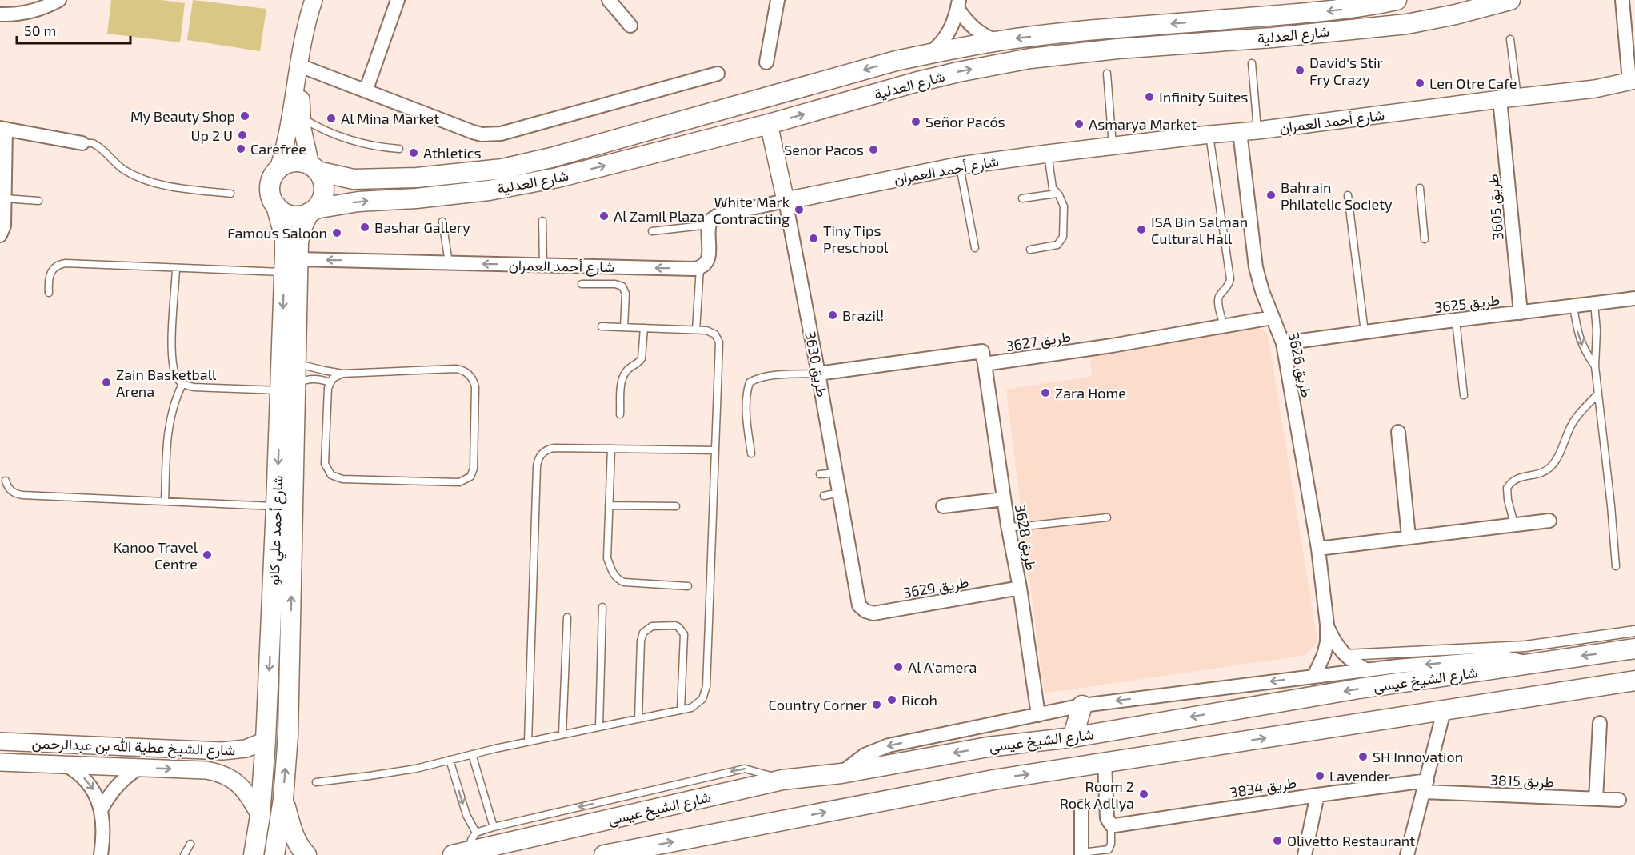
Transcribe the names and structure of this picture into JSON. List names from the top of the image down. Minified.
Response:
{"streets":{"main road":["شارع العدلية","شارع أحمد علي كانو","شارع الشيخ عيسى"],"street":["شارع أحمد العمران","طريق 3605","طريق 3625","طريق 3627","طريق 3630","طريق 3626","طريق 3628","طريق 3629","شارع الشيخ عطية الله بن عبدالرحمن","طريق 3815","طريق 3834"]},"crossings":[["شارع العدلية","طريق 3630"],["شارع العدلية","شارع أحمد علي كانو"],["شارع أحمد العمران","طريق 3605"],["شارع أحمد العمران","طريق 3630"],["شارع أحمد العمران","طريق 3626"],["شارع أحمد العمران","شارع أحمد علي كانو"],["طريق 3605","طريق 3625"],["طريق 3625","طريق 3626"],["طريق 3627","طريق 3626"],["طريق 3627","طريق 3628"],["طريق 3630","طريق 3629"],["شارع أحمد علي كانو","شارع الشيخ عطية الله بن عبدالرحمن"],["طريق 3628","طريق 3629"],["طريق 3815","طريق 3834"]],"places":["David's Stir Fry Crazy","Len Otre Cafe","Infinity Suites","My Beauty Shop","Al Mina Market","Señor Pacós","Asmarya Market","Up 2 U","Carefree","Senor Pacos","Athletics","Bahrain Philatelic Society","White Mark Contracting","Al Zamil Plaza","Bashar Gallery","ISA Bin Salman Cultural Hall","Famous Saloon","Tiny Tips Preschool","Brazil!","Zain Basketball Arena","Zara Home","Kanoo Travel Centre","Al A'amera","Ricoh","Country Corner","SH Innovation","Lavender","Room 2 Rock Adliya","Olivetto Restaurant"],"scale_bar":"50 m"}
